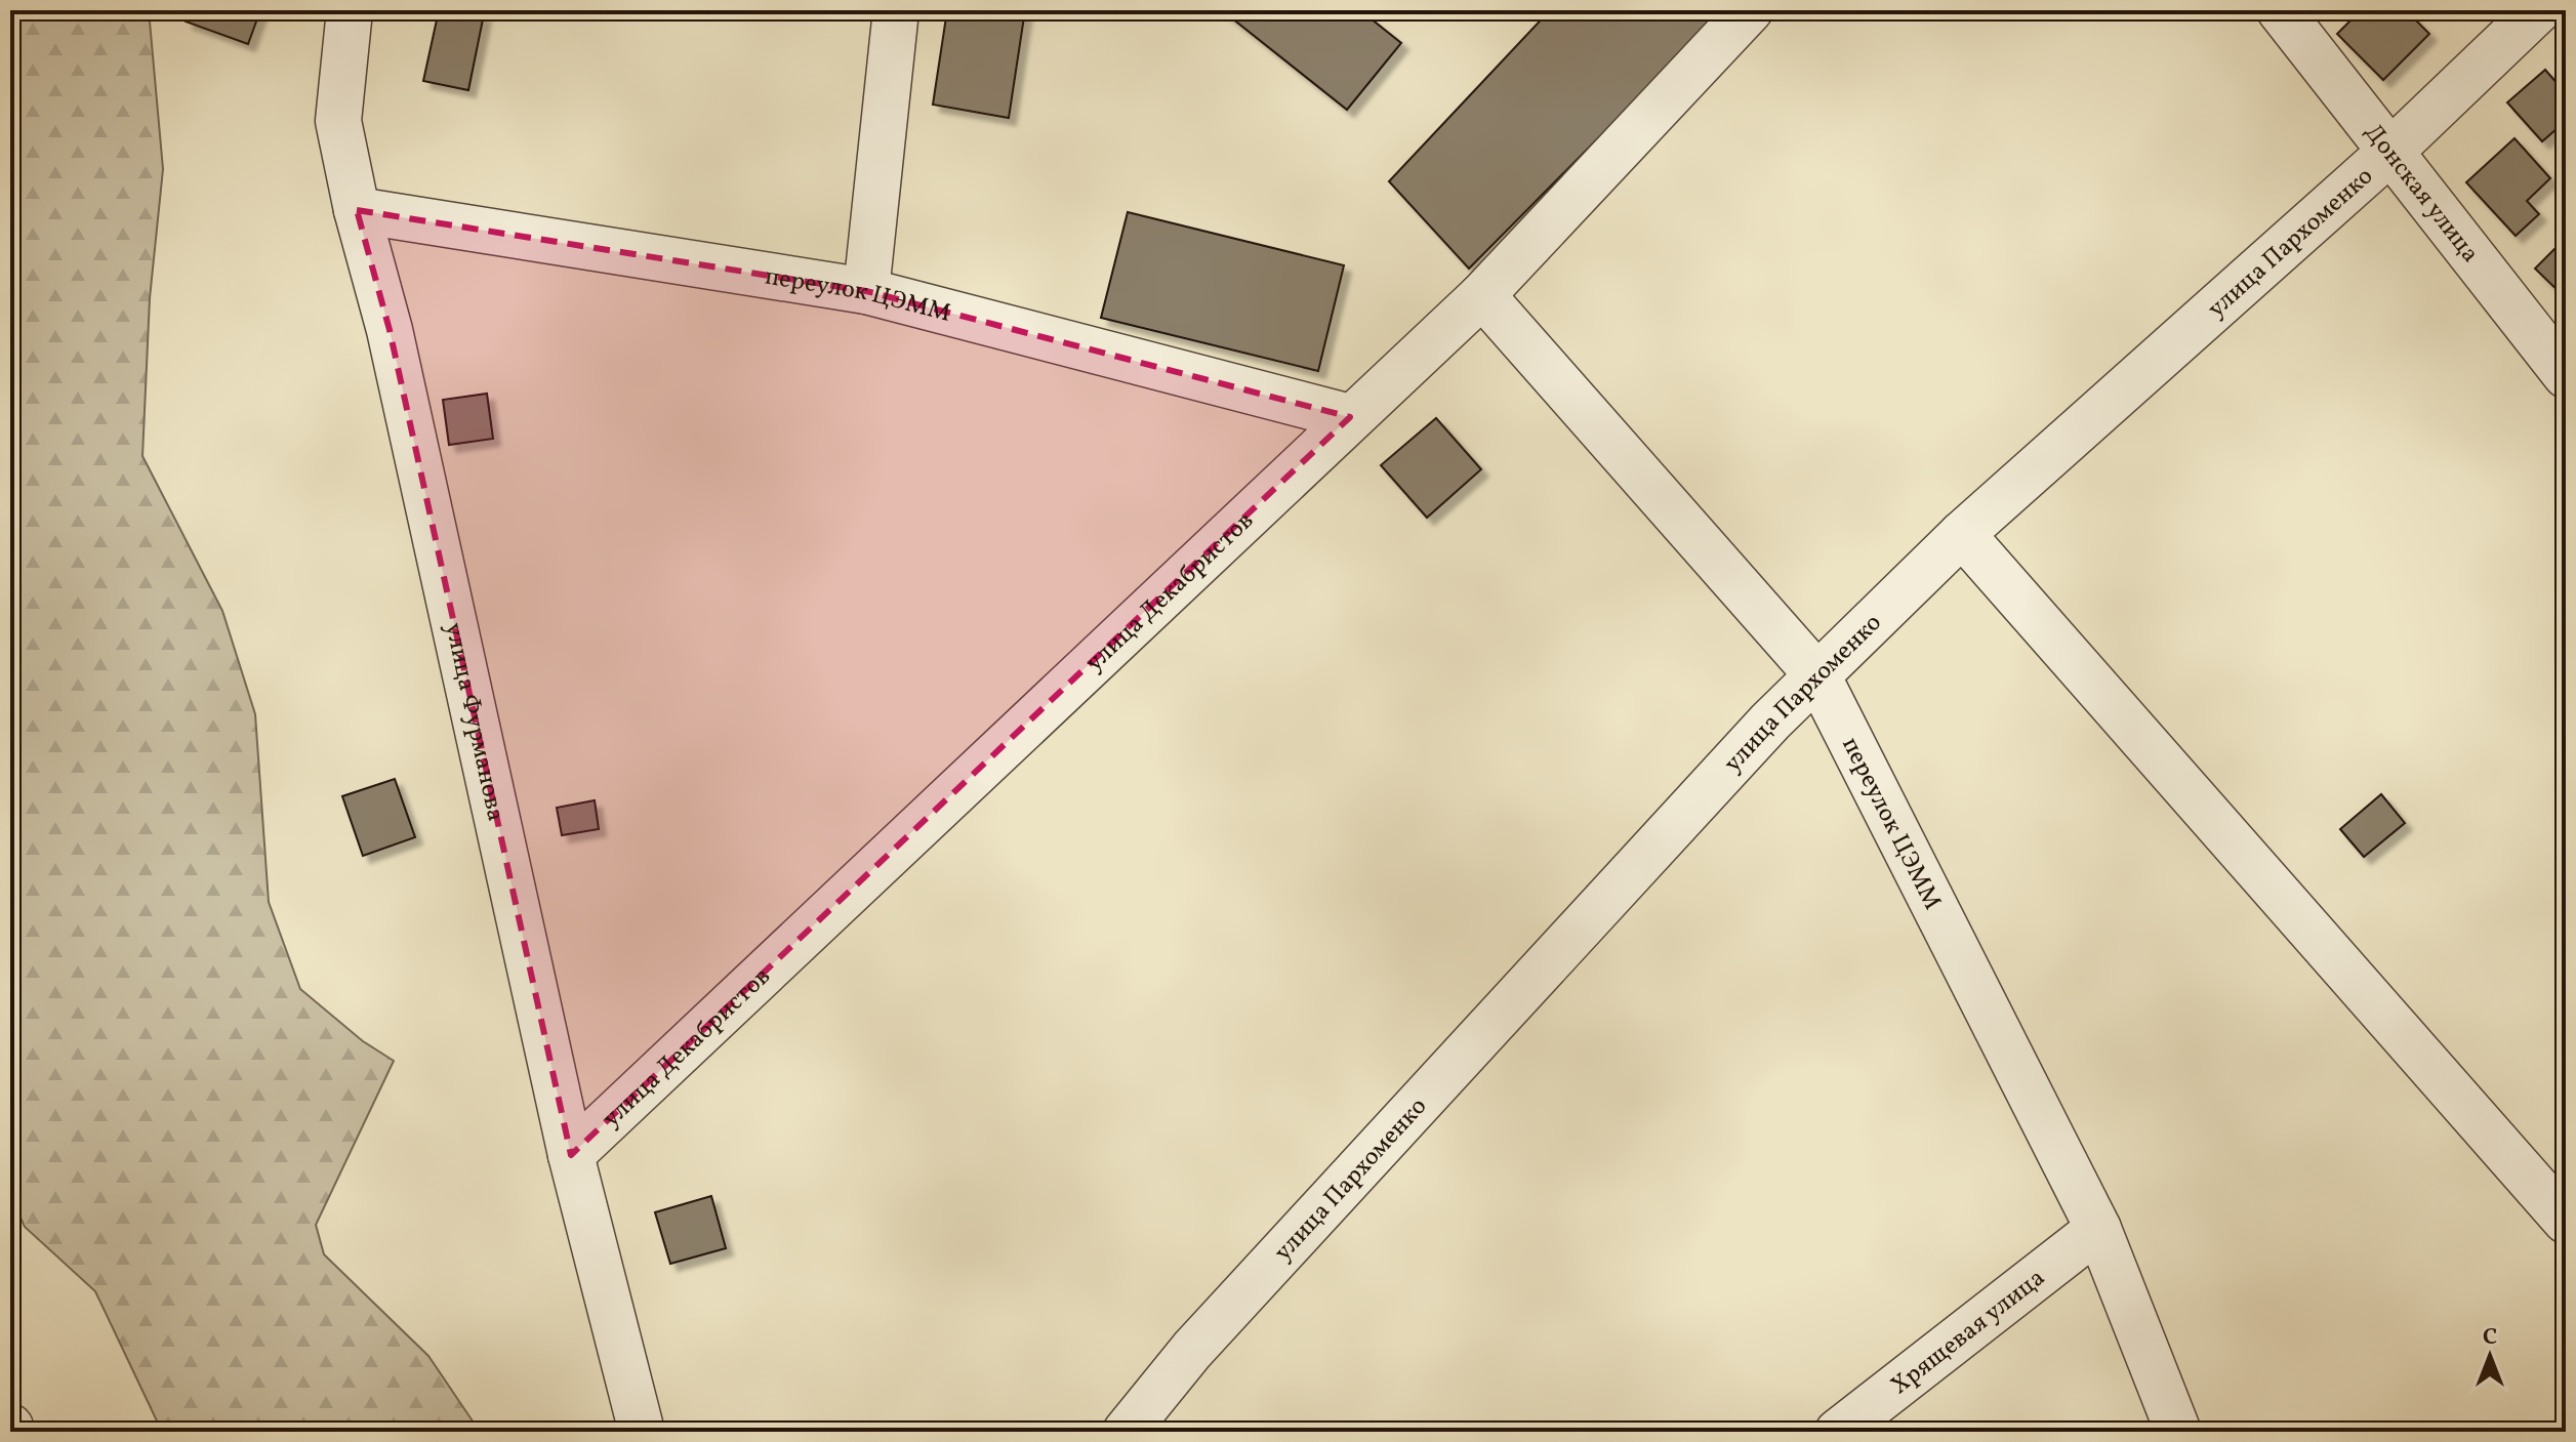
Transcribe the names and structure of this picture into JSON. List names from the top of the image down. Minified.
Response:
{"streets":{"street":["Донская улица","улица Пархоменко","переулок ЦЭММ","улица Декабристов","улица Фурманова","Хрящевая улица"]},"crossings":[["Донская улица","улица Пархоменко"],["улица Пархоменко","переулок ЦЭММ"],["переулок ЦЭММ","улица Декабристов"],["переулок ЦЭММ","улица Фурманова"],["переулок ЦЭММ","Хрящевая улица"],["улица Декабристов","улица Фурманова"]],"north":"top"}
